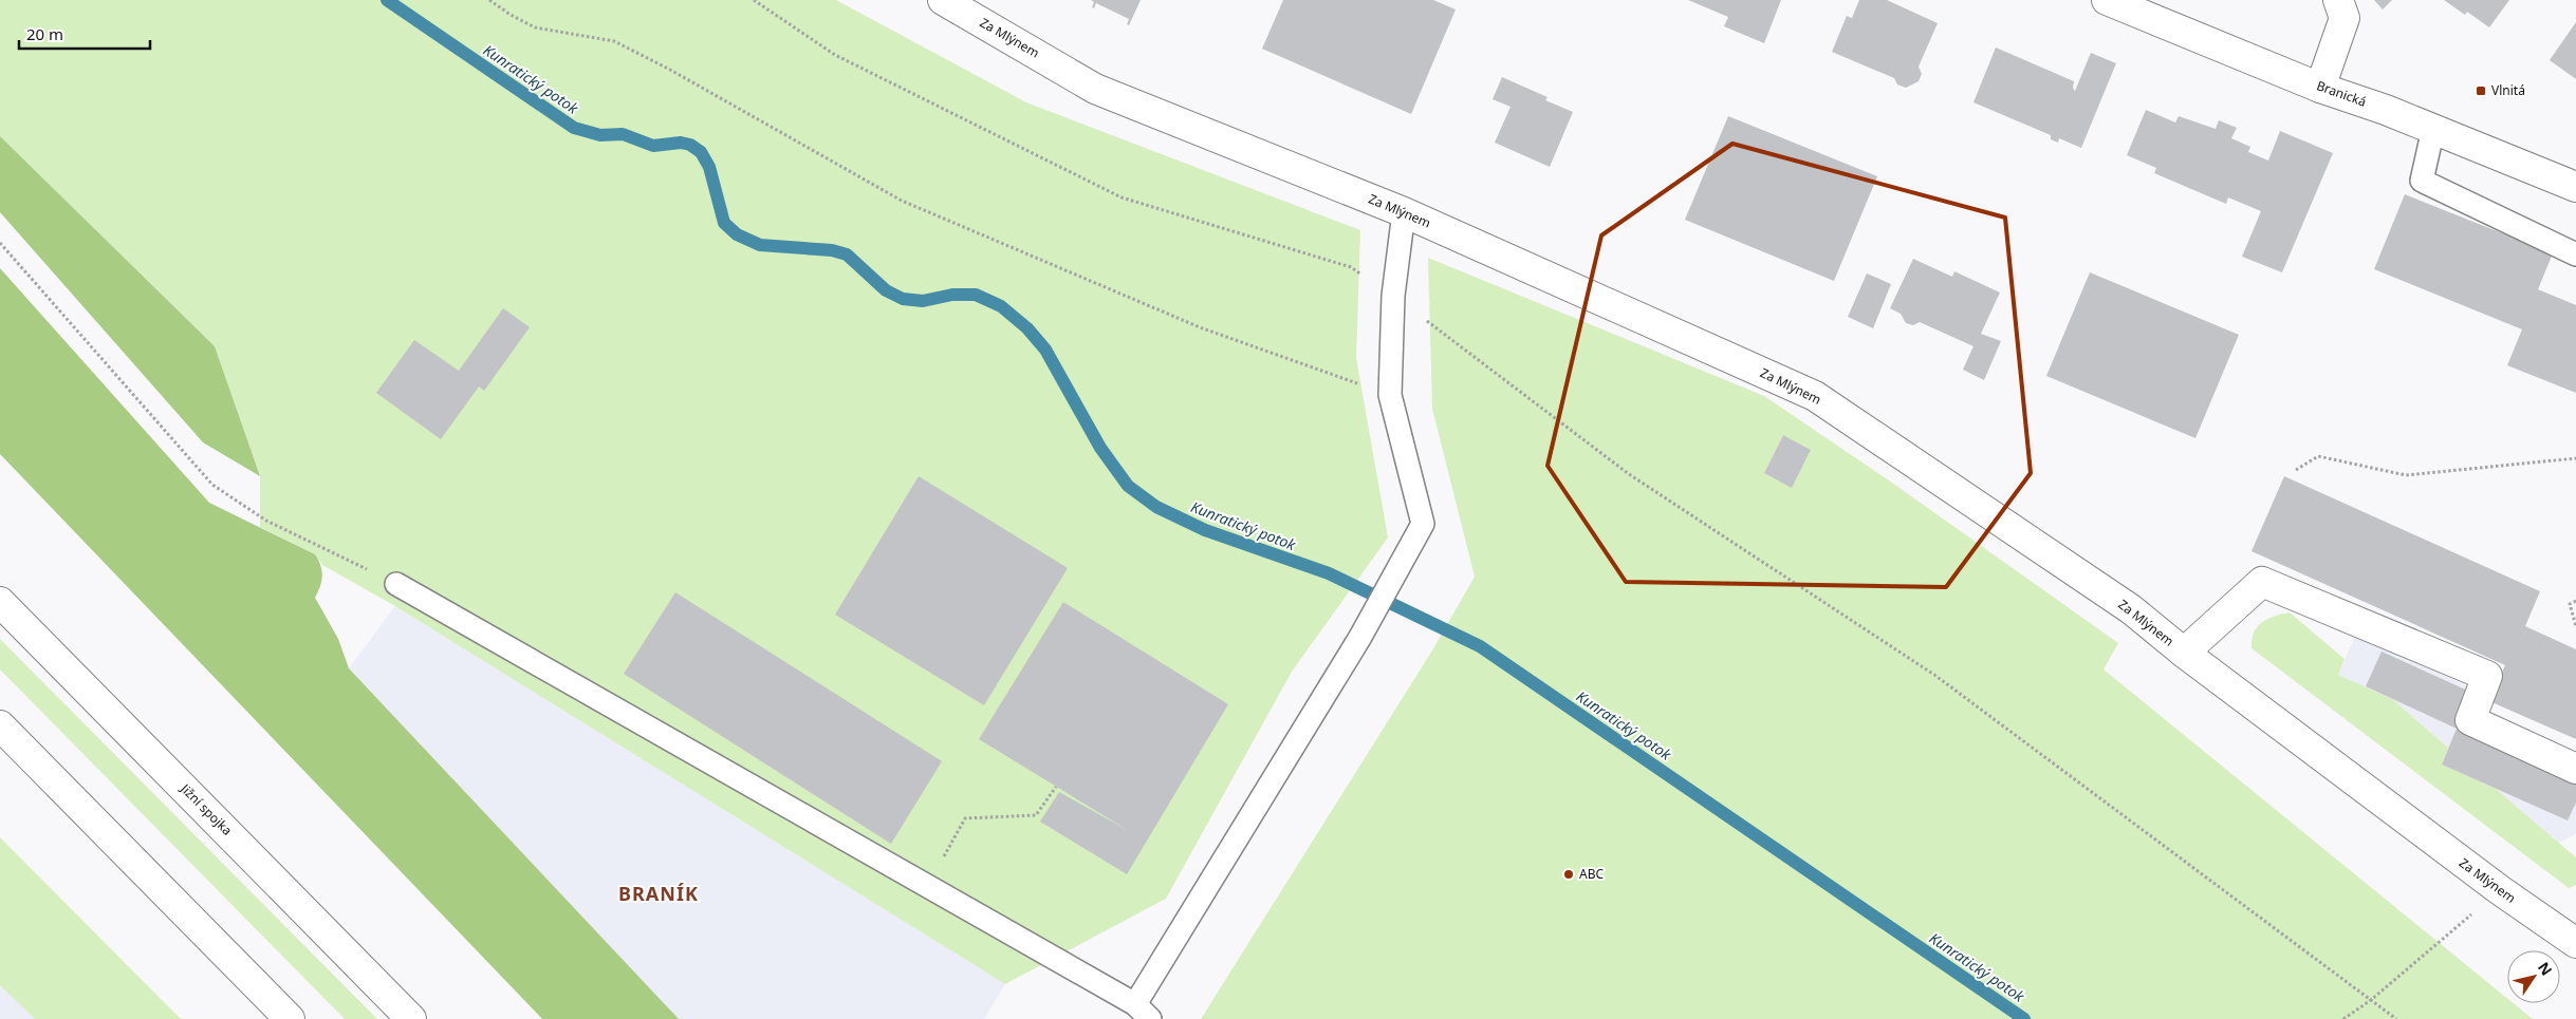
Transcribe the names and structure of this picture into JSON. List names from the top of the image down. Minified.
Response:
{"streets":{"main road":["Za Mlýnem","Branická","Jižní spojka"]},"districts":["BRANÍK"],"water":["Kunratický potok"],"places":{"transit":["Vlnitá"],"other":["ABC"]},"scale_bar":"20 m","north":"top right"}
